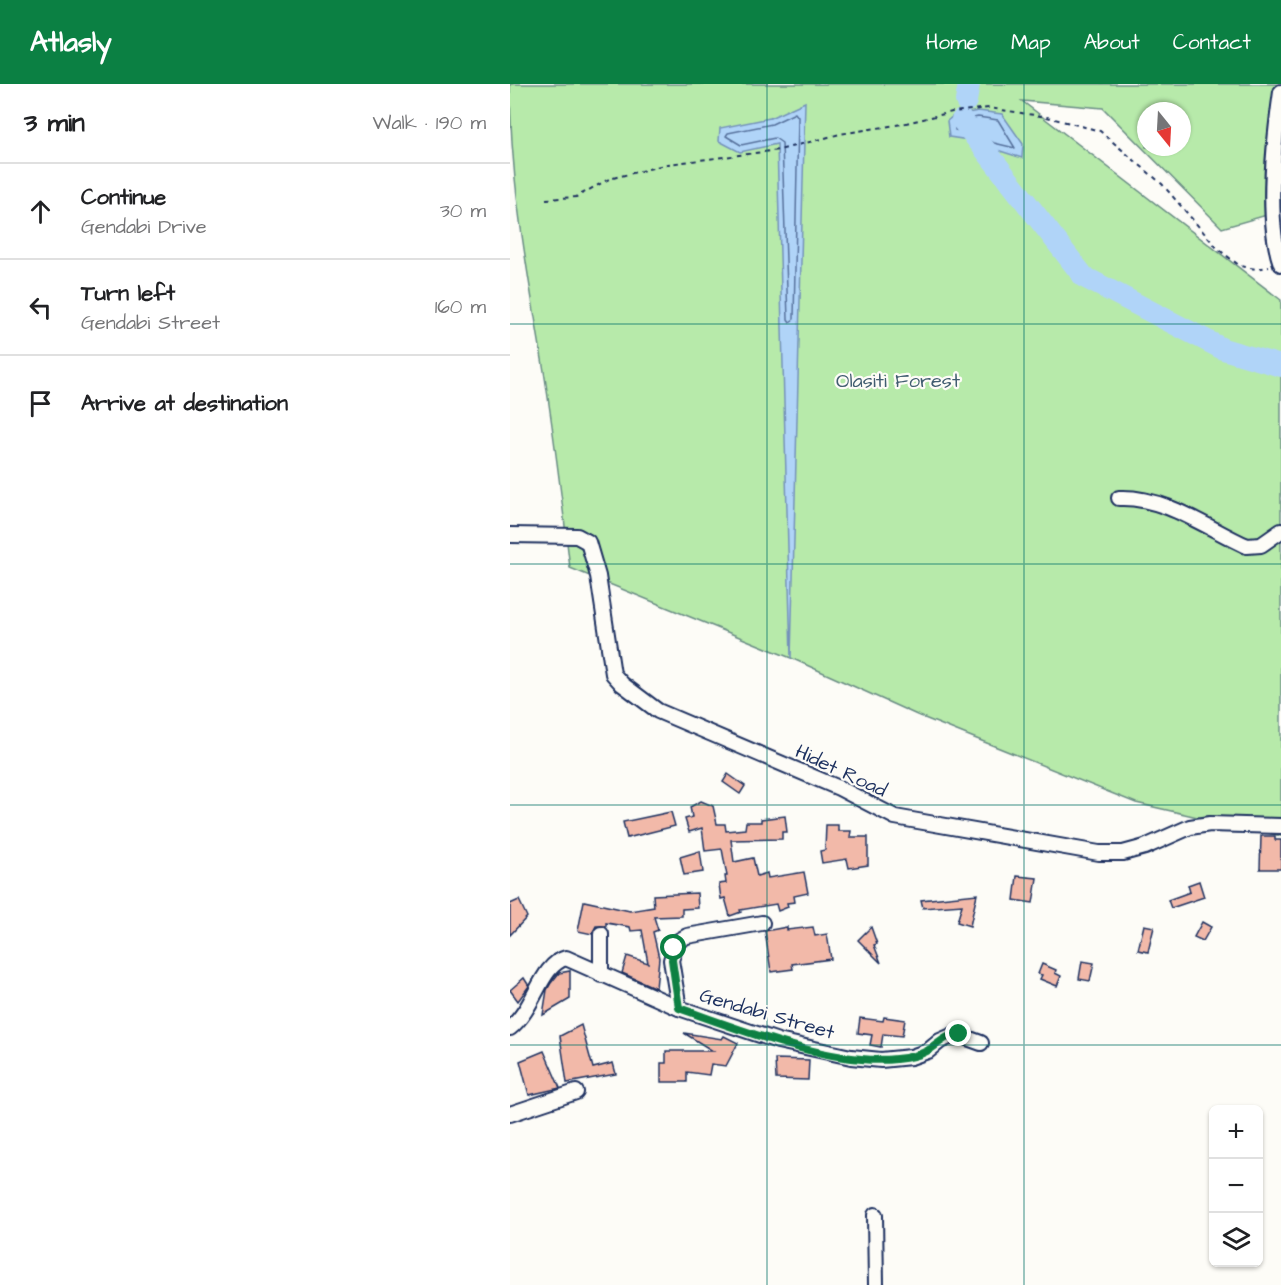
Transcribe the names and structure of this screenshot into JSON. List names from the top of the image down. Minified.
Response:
{"streets":{"street":["Hidet Road","Gendabi Street"]},"parks":["Olasiti Forest"],"north":"bottom","page":{"header":"Atlasly","nav":["Home","Map","About","Contact"],"heading":["3 min","Walk · 190 m"],"list":[["Continue","Gendabi Drive","30 m"],["Turn left","Gendabi Street","160 m"],"Arrive at destination"],"map_buttons":["+","−"]}}
